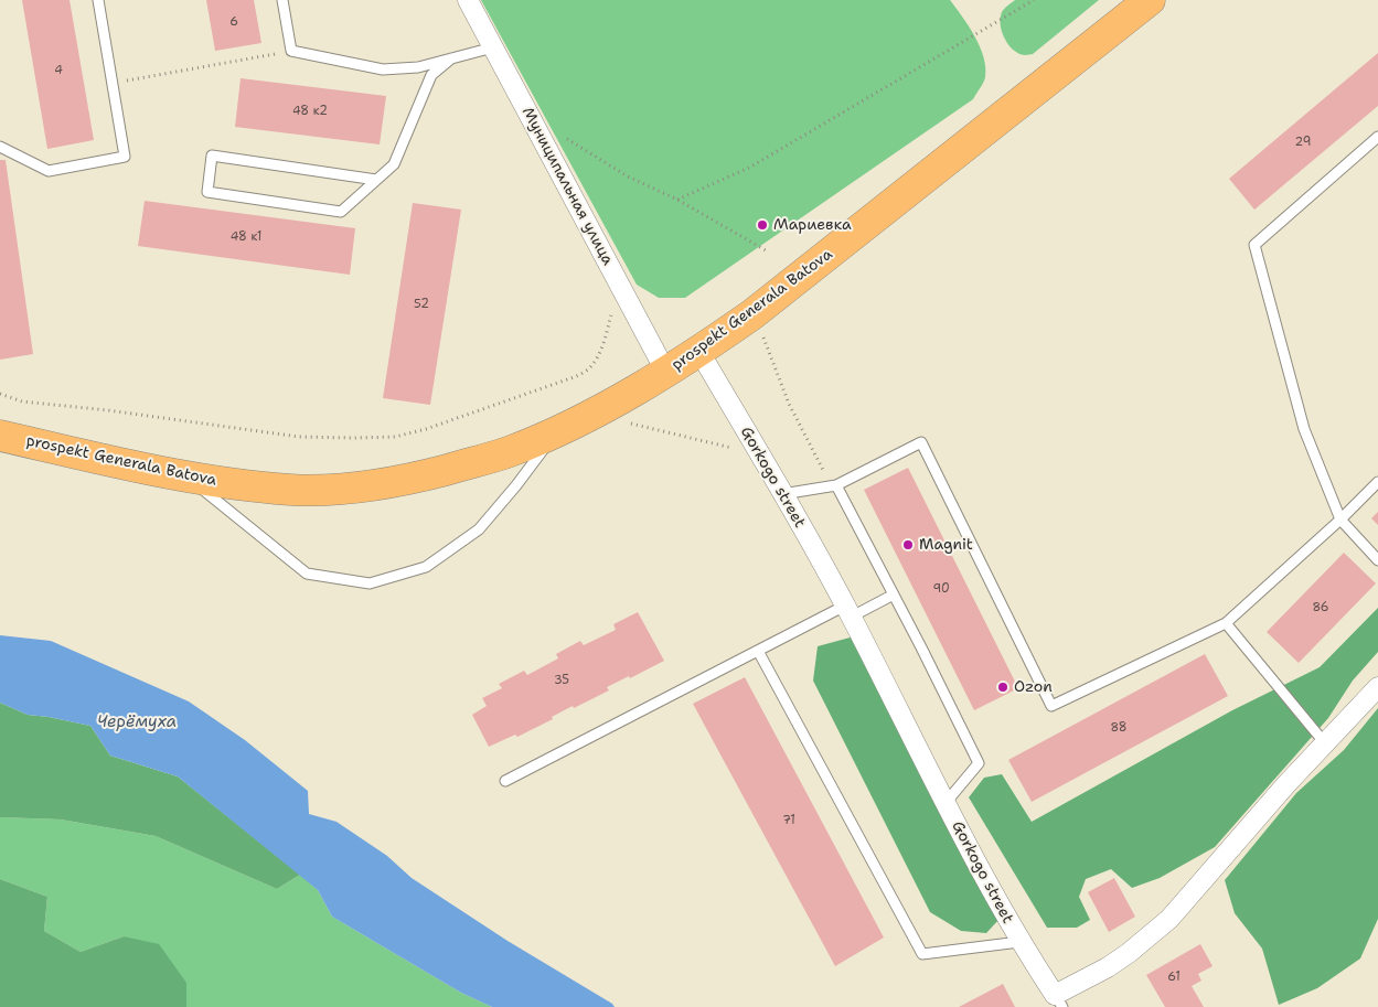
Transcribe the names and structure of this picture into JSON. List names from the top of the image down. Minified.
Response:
{"streets":{"main road":["prospekt Generala Batova"],"street":["Муниципальная улица","Gorkogo street"]},"crossings":[["Муниципальная улица","prospekt Generala Batova"],["prospekt Generala Batova","Gorkogo street"]],"water":["Черёмуха"],"places":["Мариевка","Magnit","Ozon"],"house_numbers":["6","4","48 к2","29","48 к1","52","90","86","35","88","71","61"]}
